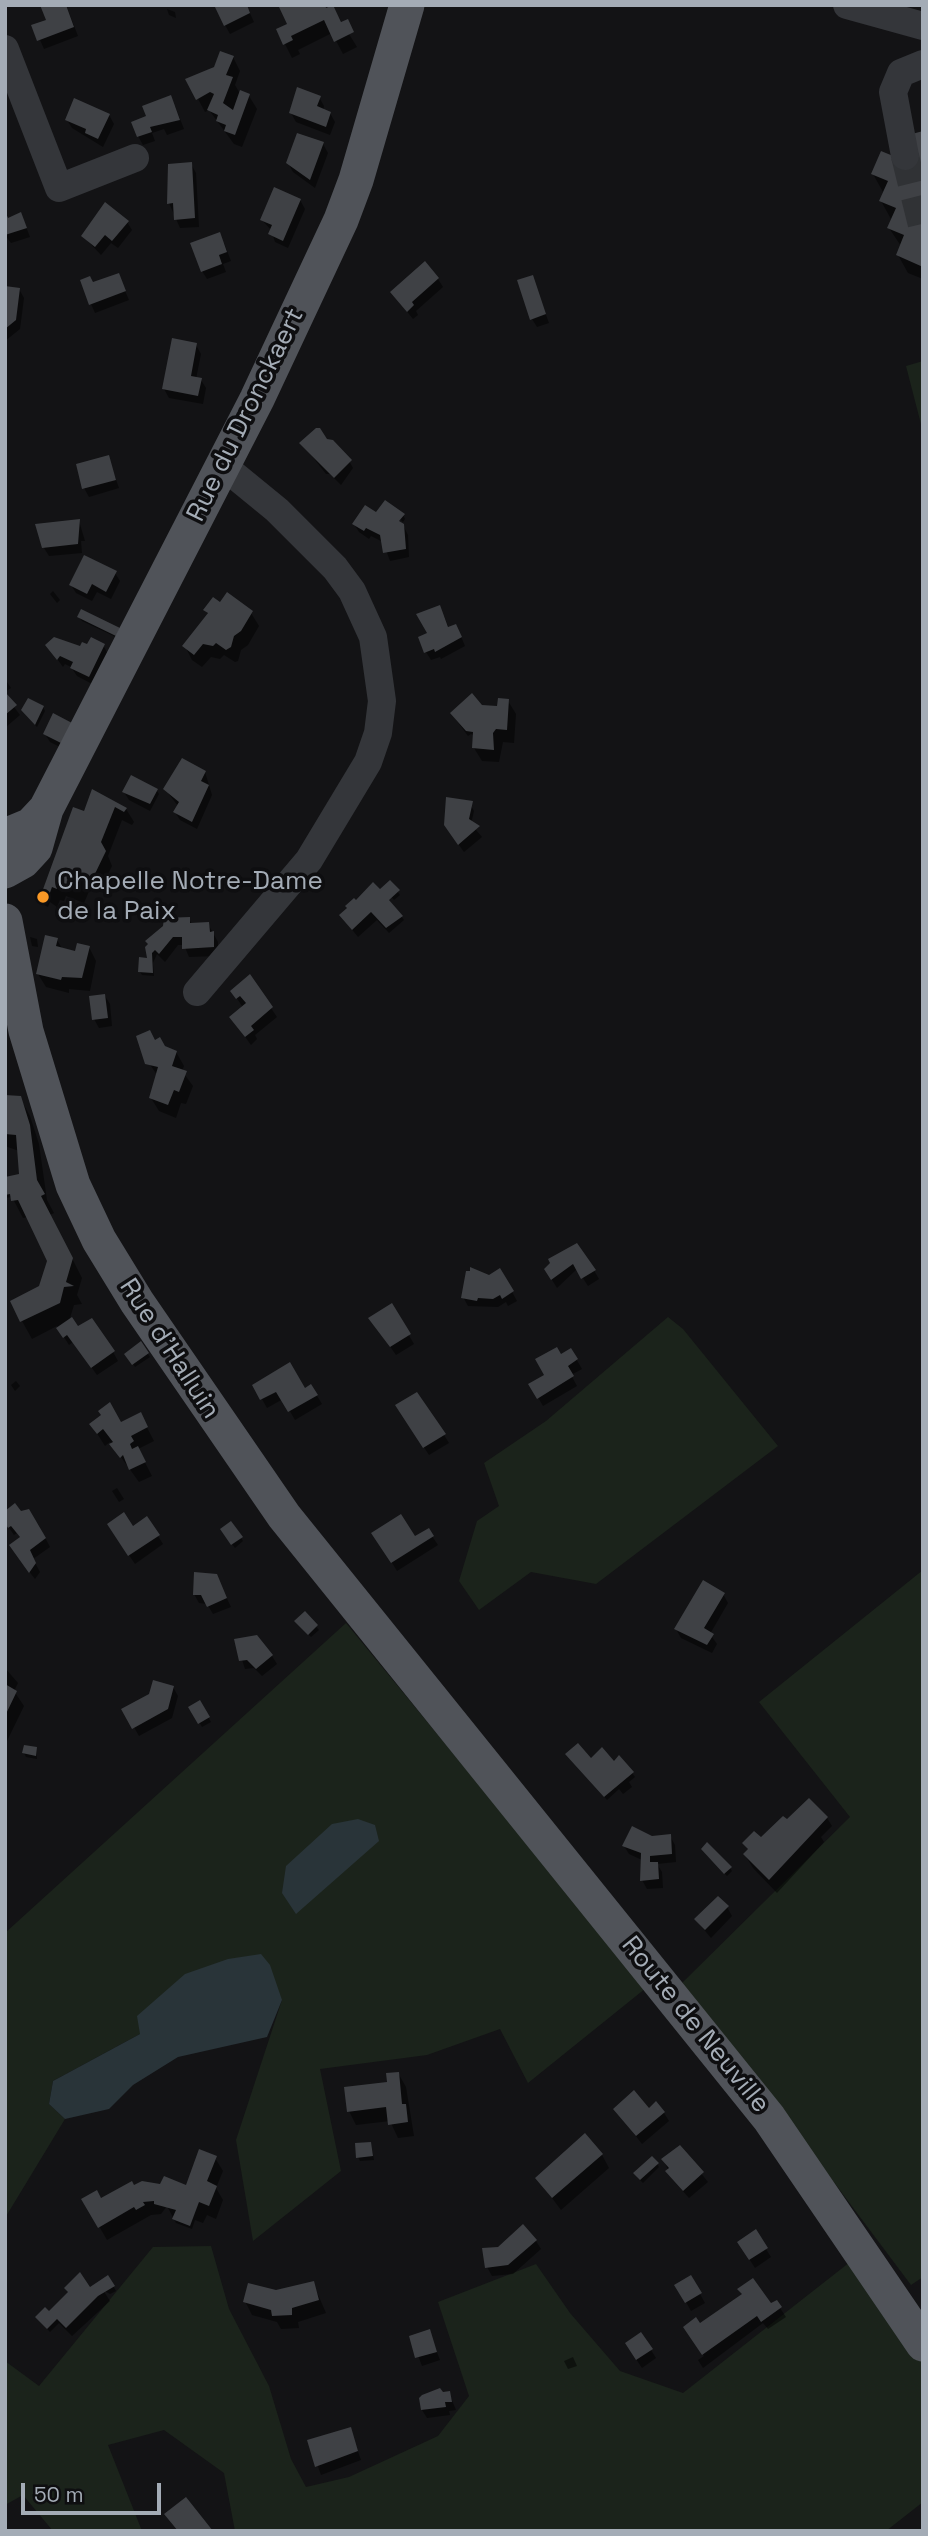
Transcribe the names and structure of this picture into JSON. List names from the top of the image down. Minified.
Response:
{"streets":{"main road":["Rue du Dronckaert","Rue d'Halluin","Route de Neuville"]},"crossings":[["Rue d'Halluin","Route de Neuville"]],"places":["Chapelle Notre-Dame de la Paix"],"scale_bar":"50 m"}
